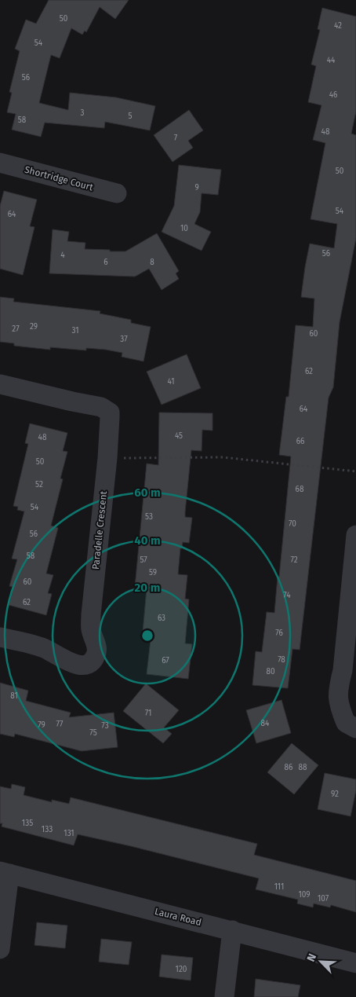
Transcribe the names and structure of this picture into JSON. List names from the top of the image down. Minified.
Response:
{"streets":{"street":["Shortridge Court","Paradelle Crescent","Laura Road"]},"house_numbers":["50","42","54","44","56","46","3","5","58","48","7","50","9","54","64","10","56","4","6","8","29","27","31","60","37","62","41","64","45","48","66","50","52","68","54","53","70","56","58","57","72","59","60","74","62","63","76","78","67","80","81","71","84","77","79","73","75","86","88","92","135","133","131","111","109","107","120"],"north":"top left","rings":["60 m","40 m","20 m"]}
